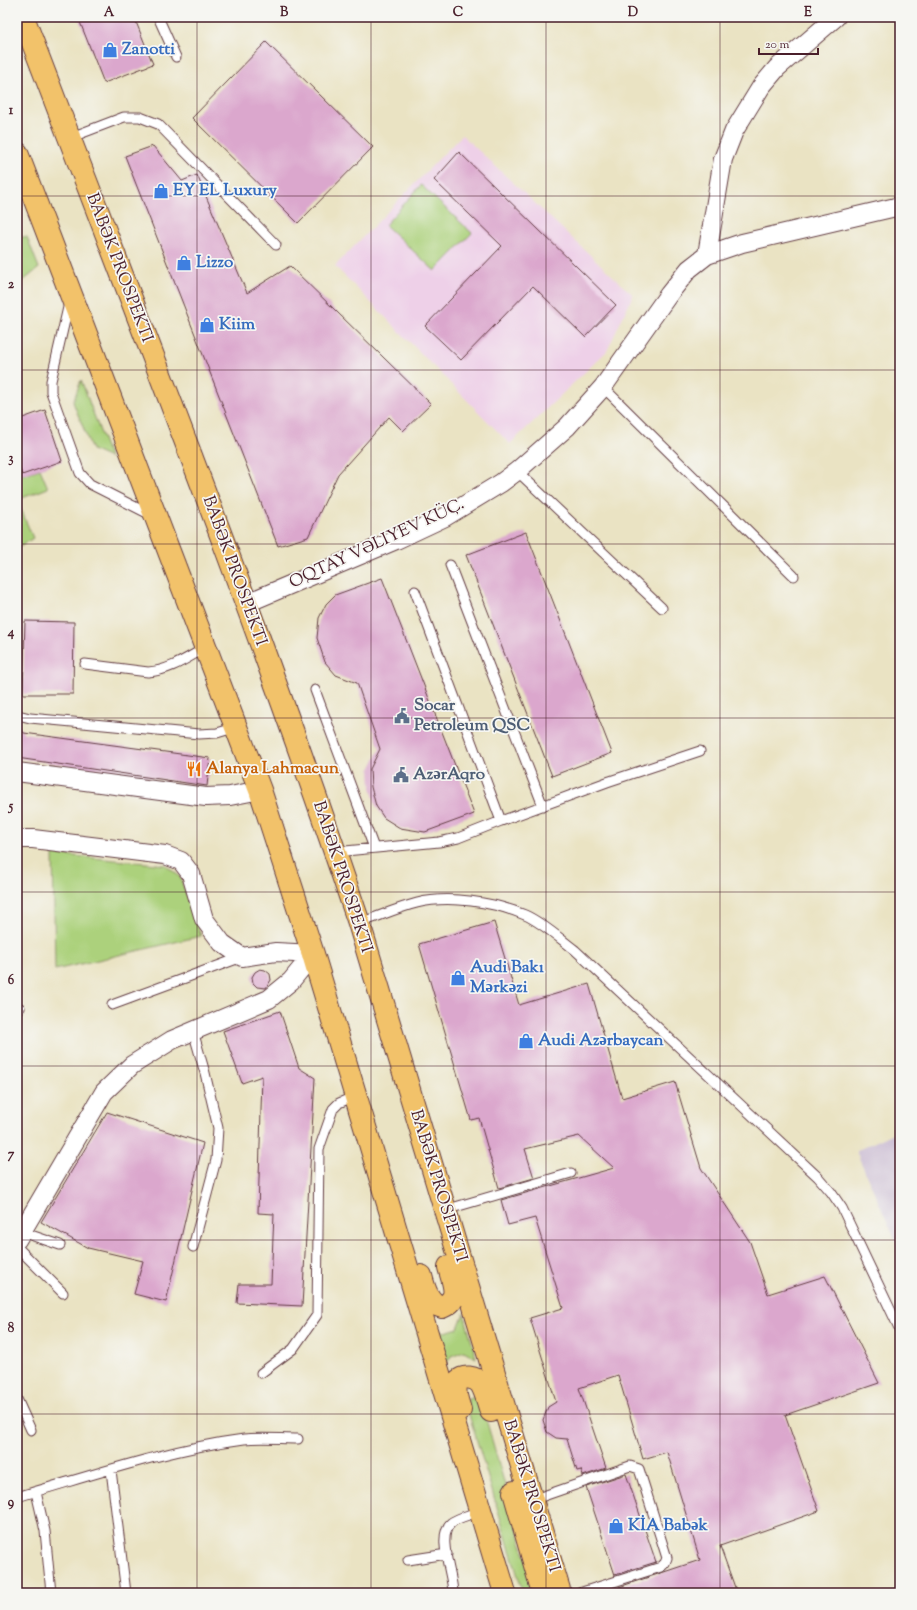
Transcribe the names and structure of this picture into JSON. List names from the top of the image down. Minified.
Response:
{"streets":{"main road":["BABƏK PROSPEKTI"],"street":["OQTAY VƏLIYEV KÜÇ."]},"crossings":[["BABƏK PROSPEKTI","OQTAY VƏLIYEV KÜÇ."]],"places":{"shop":["Zanotti","EY EL Luxury","Lizzo","Kiim","Audi Bakı Mərkəzi","Audi Azərbaycan","KİA Babək"],"public building":["Socar Petroleum QSC","AzərAqro"],"restaurant":["Alanya Lahmacun"]},"scale_bar":"20 m","grid":{"columns":["A","B","C","D","E"],"rows":["1","2","3","4","5","6","7","8","9"]}}
